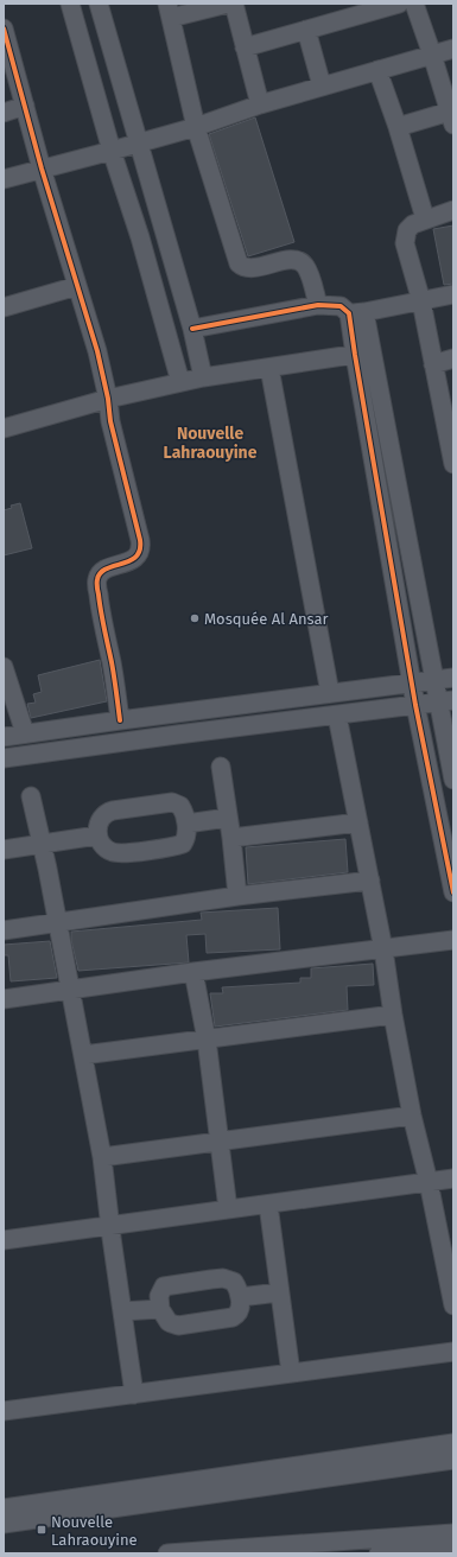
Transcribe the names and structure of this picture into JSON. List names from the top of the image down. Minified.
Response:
{"districts":["Nouvelle Lahraouyine"],"places":{"other":["Mosquée Al Ansar"],"transit":["Nouvelle Lahraouyine"]}}
